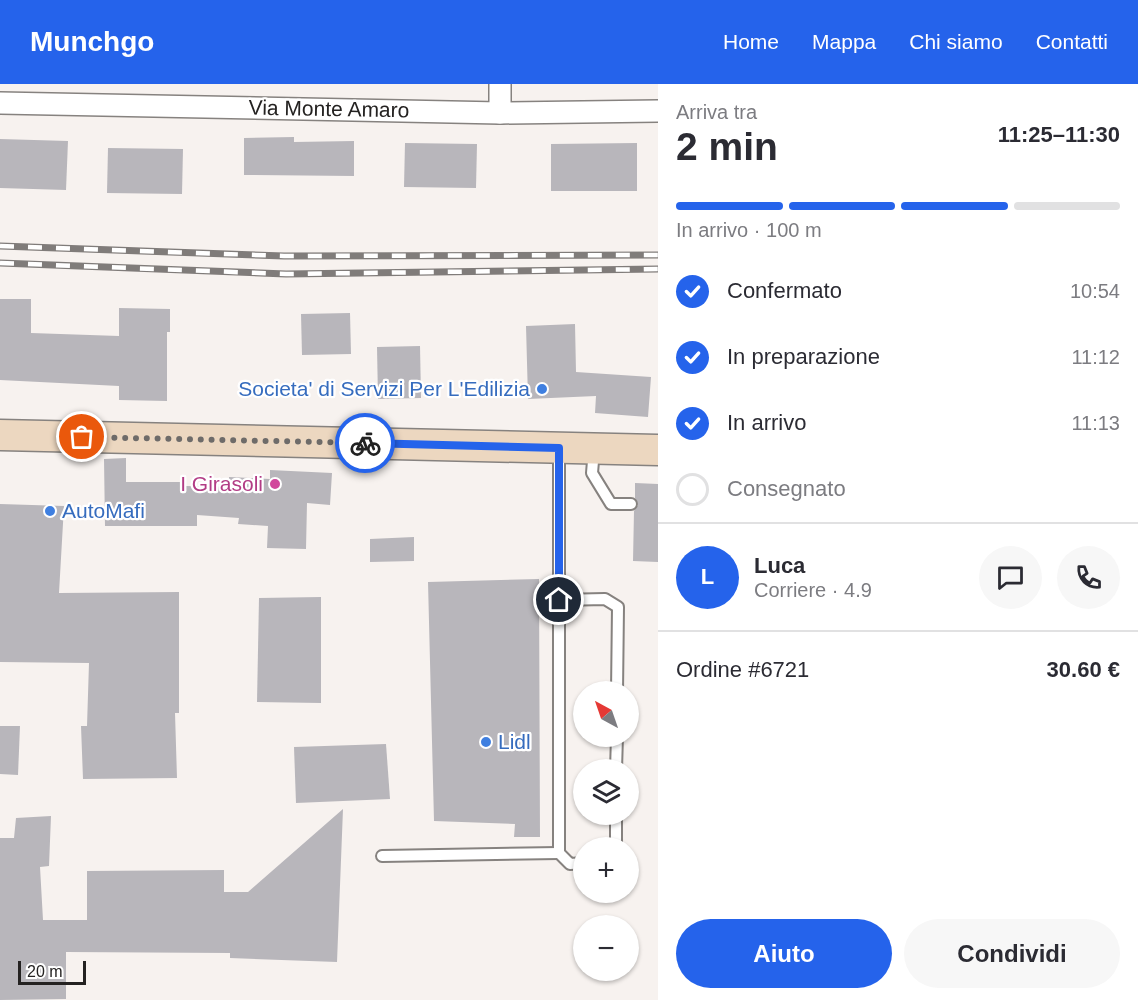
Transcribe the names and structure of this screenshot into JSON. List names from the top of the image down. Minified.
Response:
{"streets":{"street":["Via Monte Amaro"]},"places":["Societa' di Servizi Per L'Edilizia","I Girasoli","AutoMafi","Lidl"],"scale_bar":"20 m","north":"top left","page":{"header":"Munchgo","nav":["Home","Mappa","Chi siamo","Contatti"],"heading":["2 min","Arriva tra","11:25–11:30"],"panel":["Luca","Corriere · 4.9","Ordine #6721","30.60 €"],"bar":"In arrivo · 100 m","list":[["Confermato","10:54"],["In preparazione","11:12"],["In arrivo","11:13"],"Consegnato"],"round":"L","map_buttons":["+","−"],"buttons":["Aiuto","Condividi"],"scale":"20 m"}}
